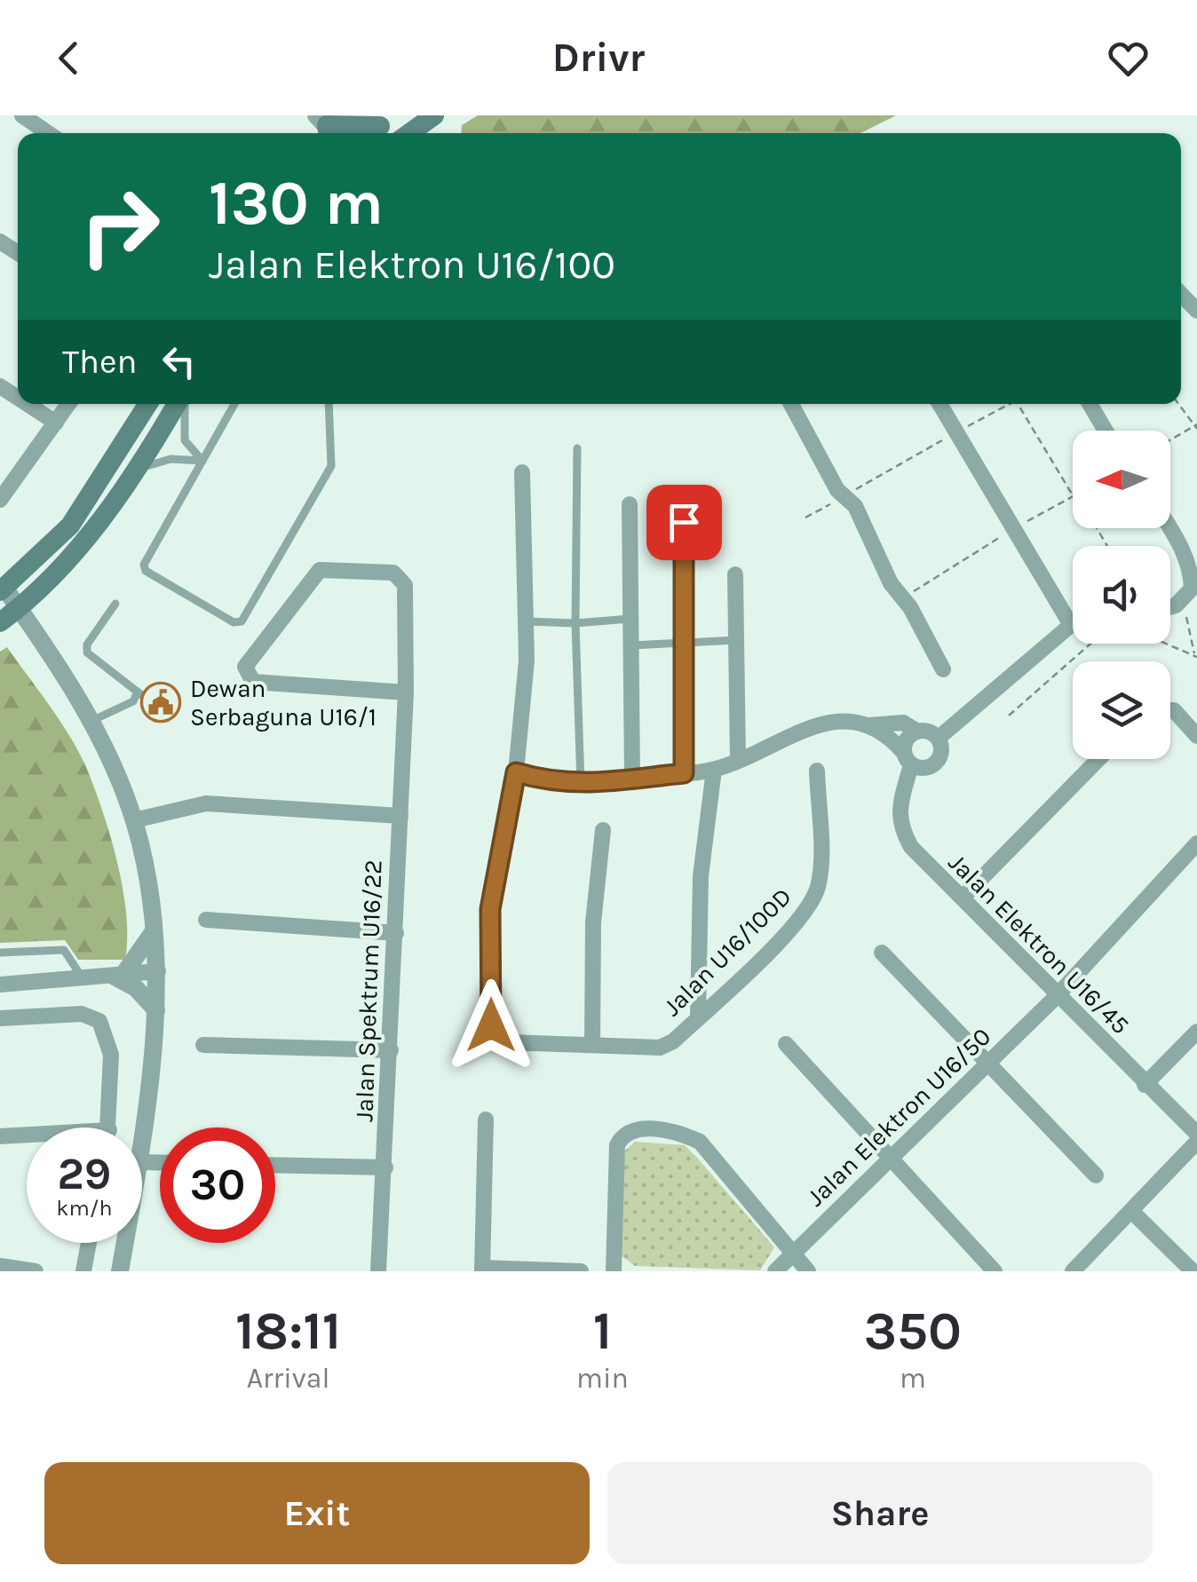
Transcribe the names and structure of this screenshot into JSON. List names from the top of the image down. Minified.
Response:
{"streets":{"street":["Jalan Elektron U16/45","Jalan U16/100D","Jalan Spektrum U16/22","Jalan Elektron U16/50"]},"crossings":[["Jalan Elektron U16/45","Jalan Elektron U16/50"]],"places":{"public building":["Dewan Serbaguna U16/1"]},"north":"left","page":{"header":"Drivr","turn":["130 m","Jalan Elektron U16/100"],"then":"Then","speed":"29 km/h","limit":"30","eta":["18:11","Arrival","1","min","350","m"],"buttons":["Exit","Share"]}}
